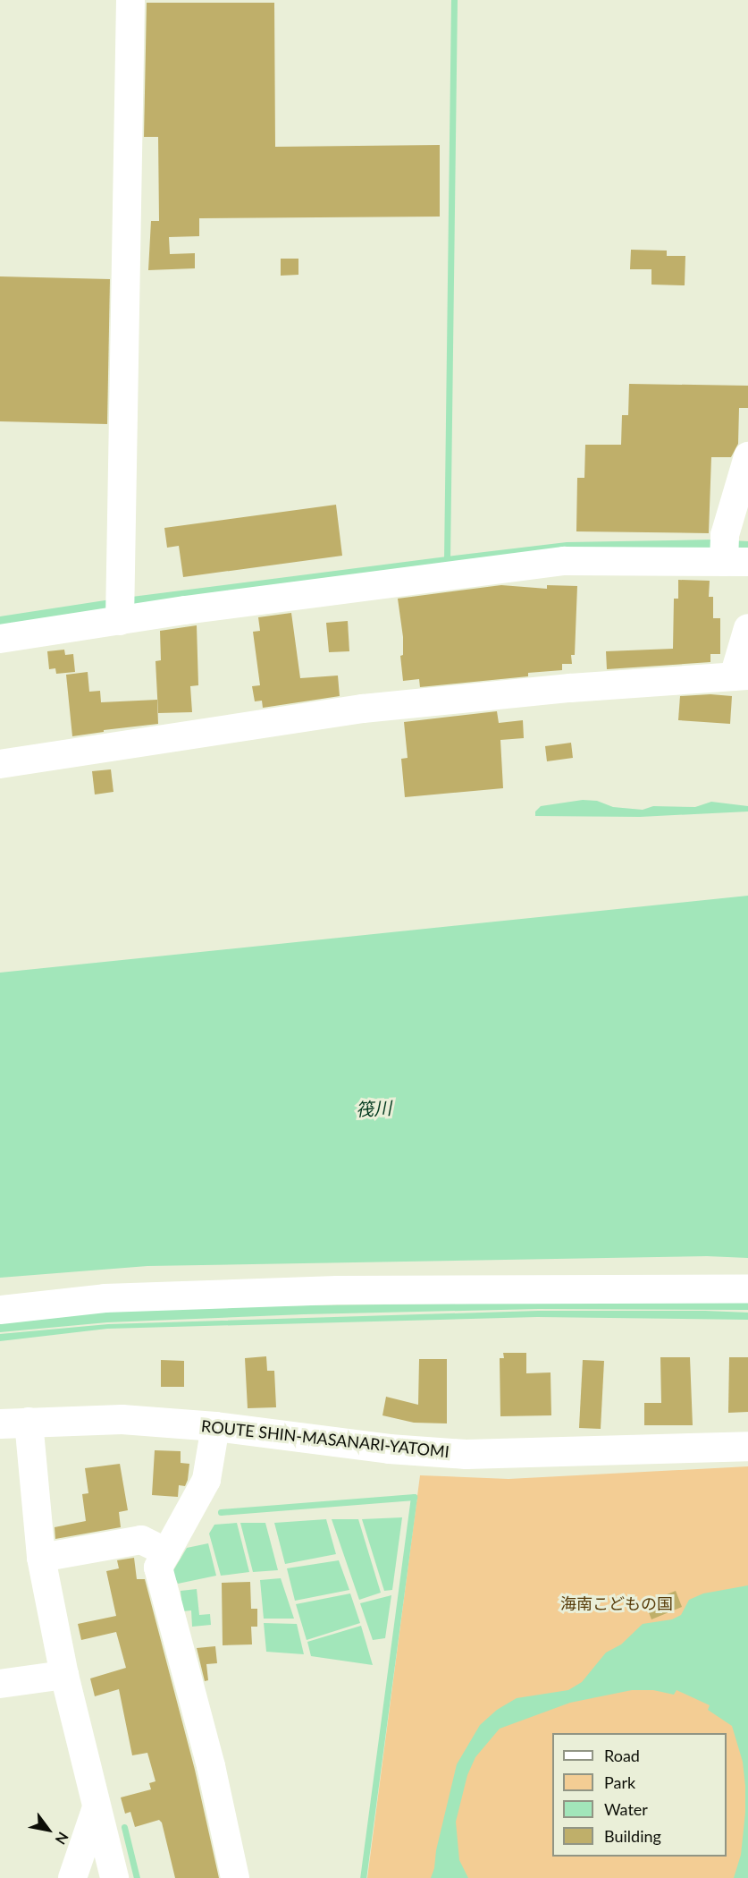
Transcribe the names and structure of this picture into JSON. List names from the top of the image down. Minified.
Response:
{"streets":{"main road":["ROUTE SHIN-MASANARI-YATOMI"]},"water":["筏川"],"parks":["海南こどもの国"],"legend":["Road","Park","Water","Building"],"north":"bottom right"}
